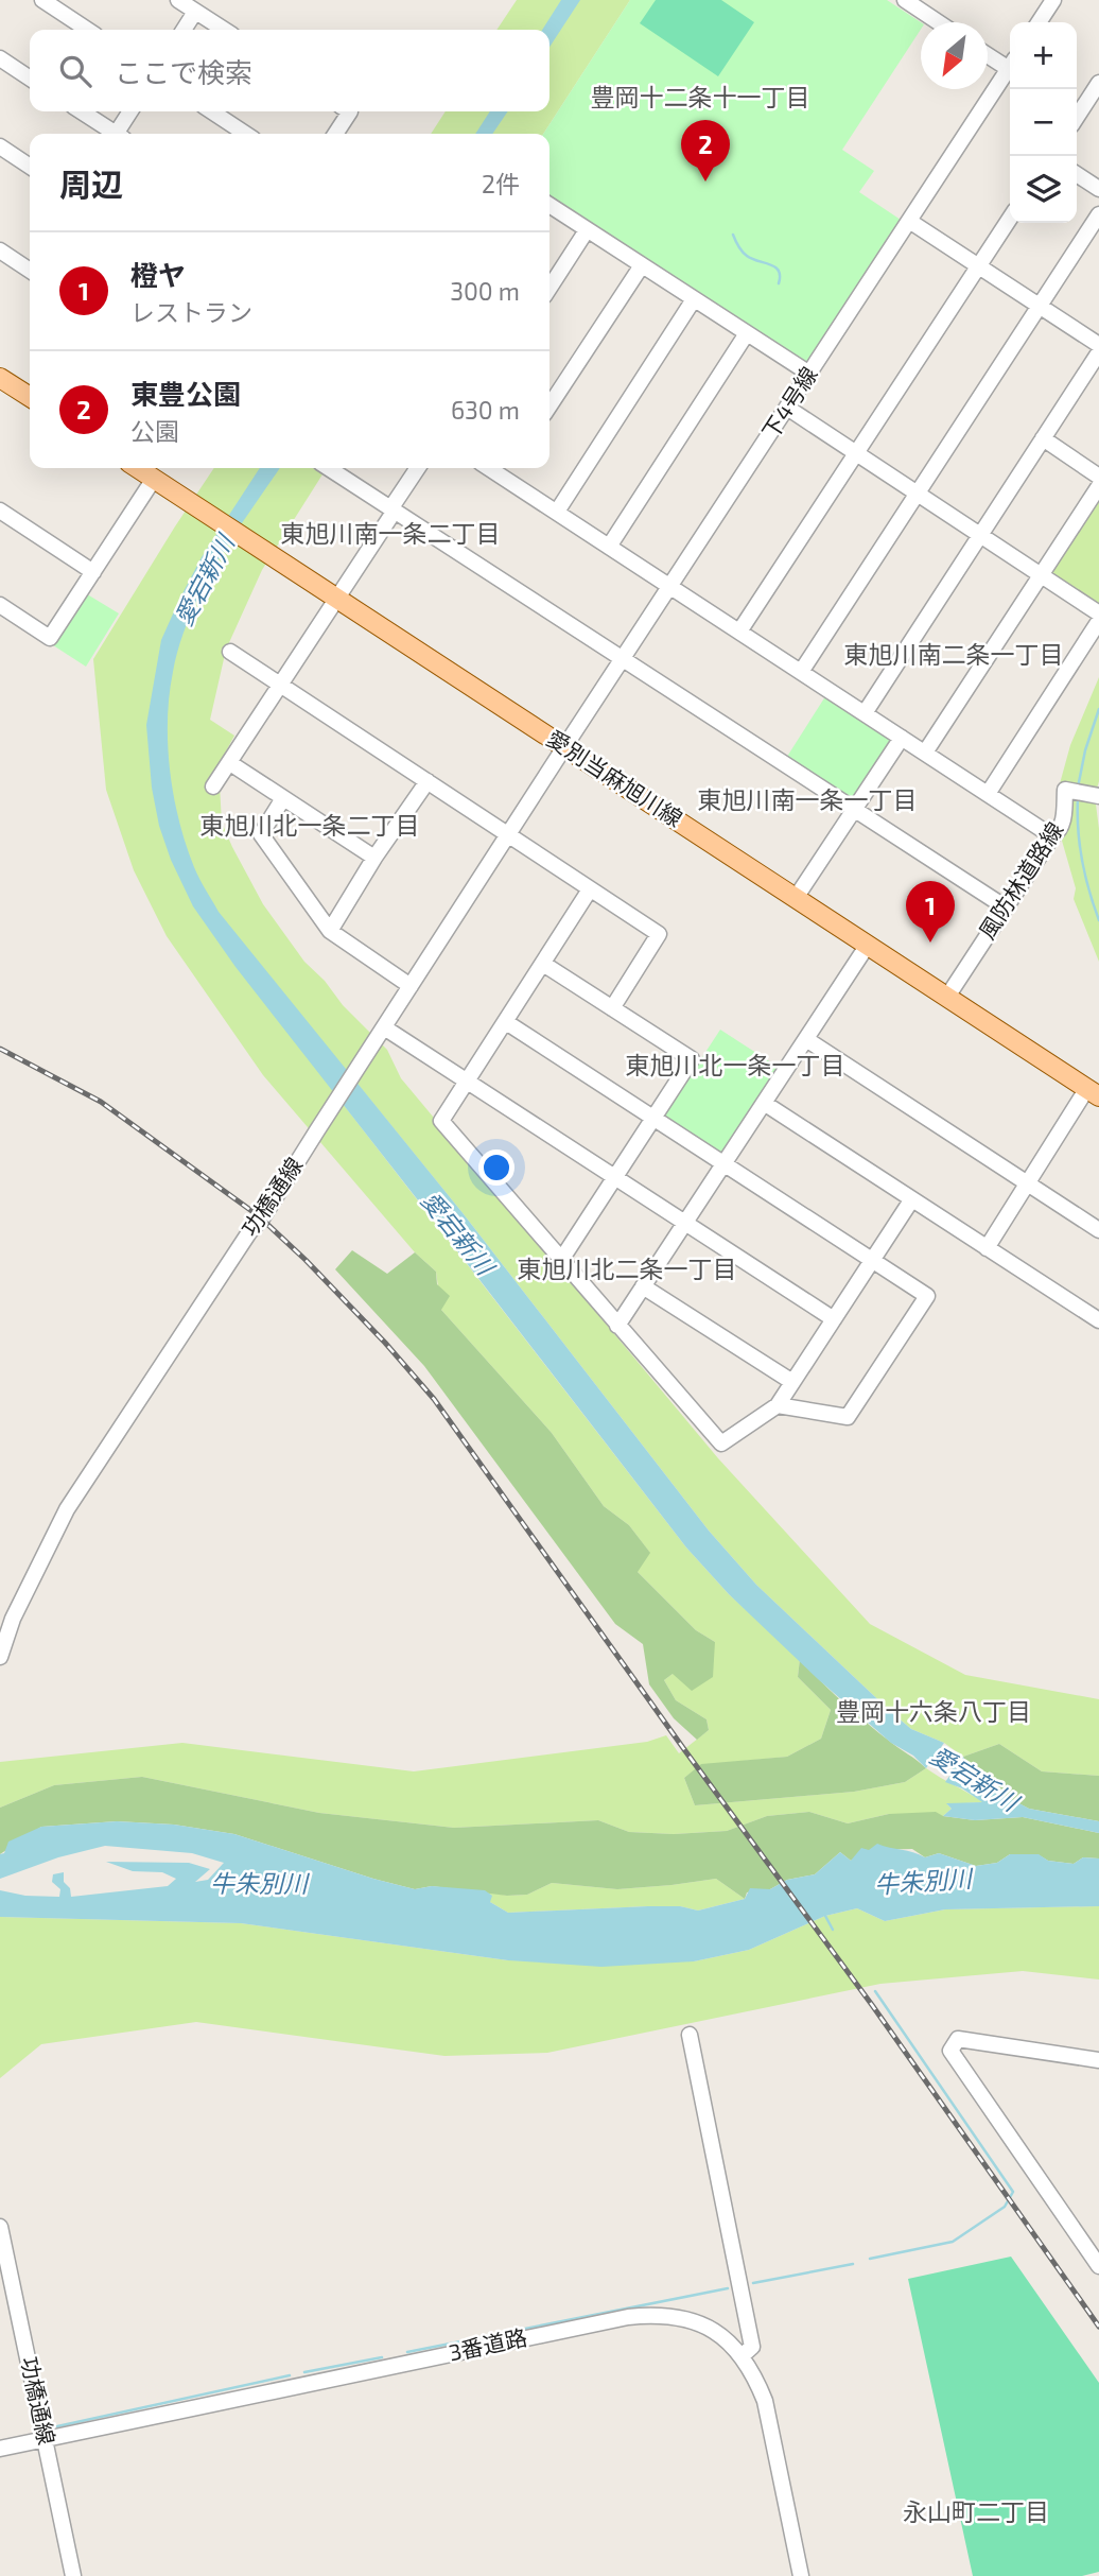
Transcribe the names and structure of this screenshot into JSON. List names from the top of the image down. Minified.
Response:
{"streets":{"main road":["愛別当麻旭川線"],"street":["下4号線","風防林道路線","功橋通線","3番道路"]},"crossings":[["下4号線","愛別当麻旭川線"],["下4号線","功橋通線"],["愛別当麻旭川線","風防林道路線"],["愛別当麻旭川線","功橋通線"],["功橋通線","3番道路"]],"districts":["豊岡十二条十一丁目","東旭川南一条二丁目","東旭川南二条一丁目","東旭川南一条一丁目","東旭川北一条二丁目","東旭川北一条一丁目","東旭川北二条一丁目","豊岡十六条八丁目","永山町二丁目"],"water":["愛宕新川","牛朱別川"],"north":"bottom left","page":{"map_buttons":["+","−"],"search":"ここで検索","pins":["2","1"],"heading":["周辺","2件"],"list":[{"mark":"1","name":"橙ヤ","note":"レストラン","value":"300 m"},{"mark":"2","name":"東豊公園","note":"公園","value":"630 m"}]}}
